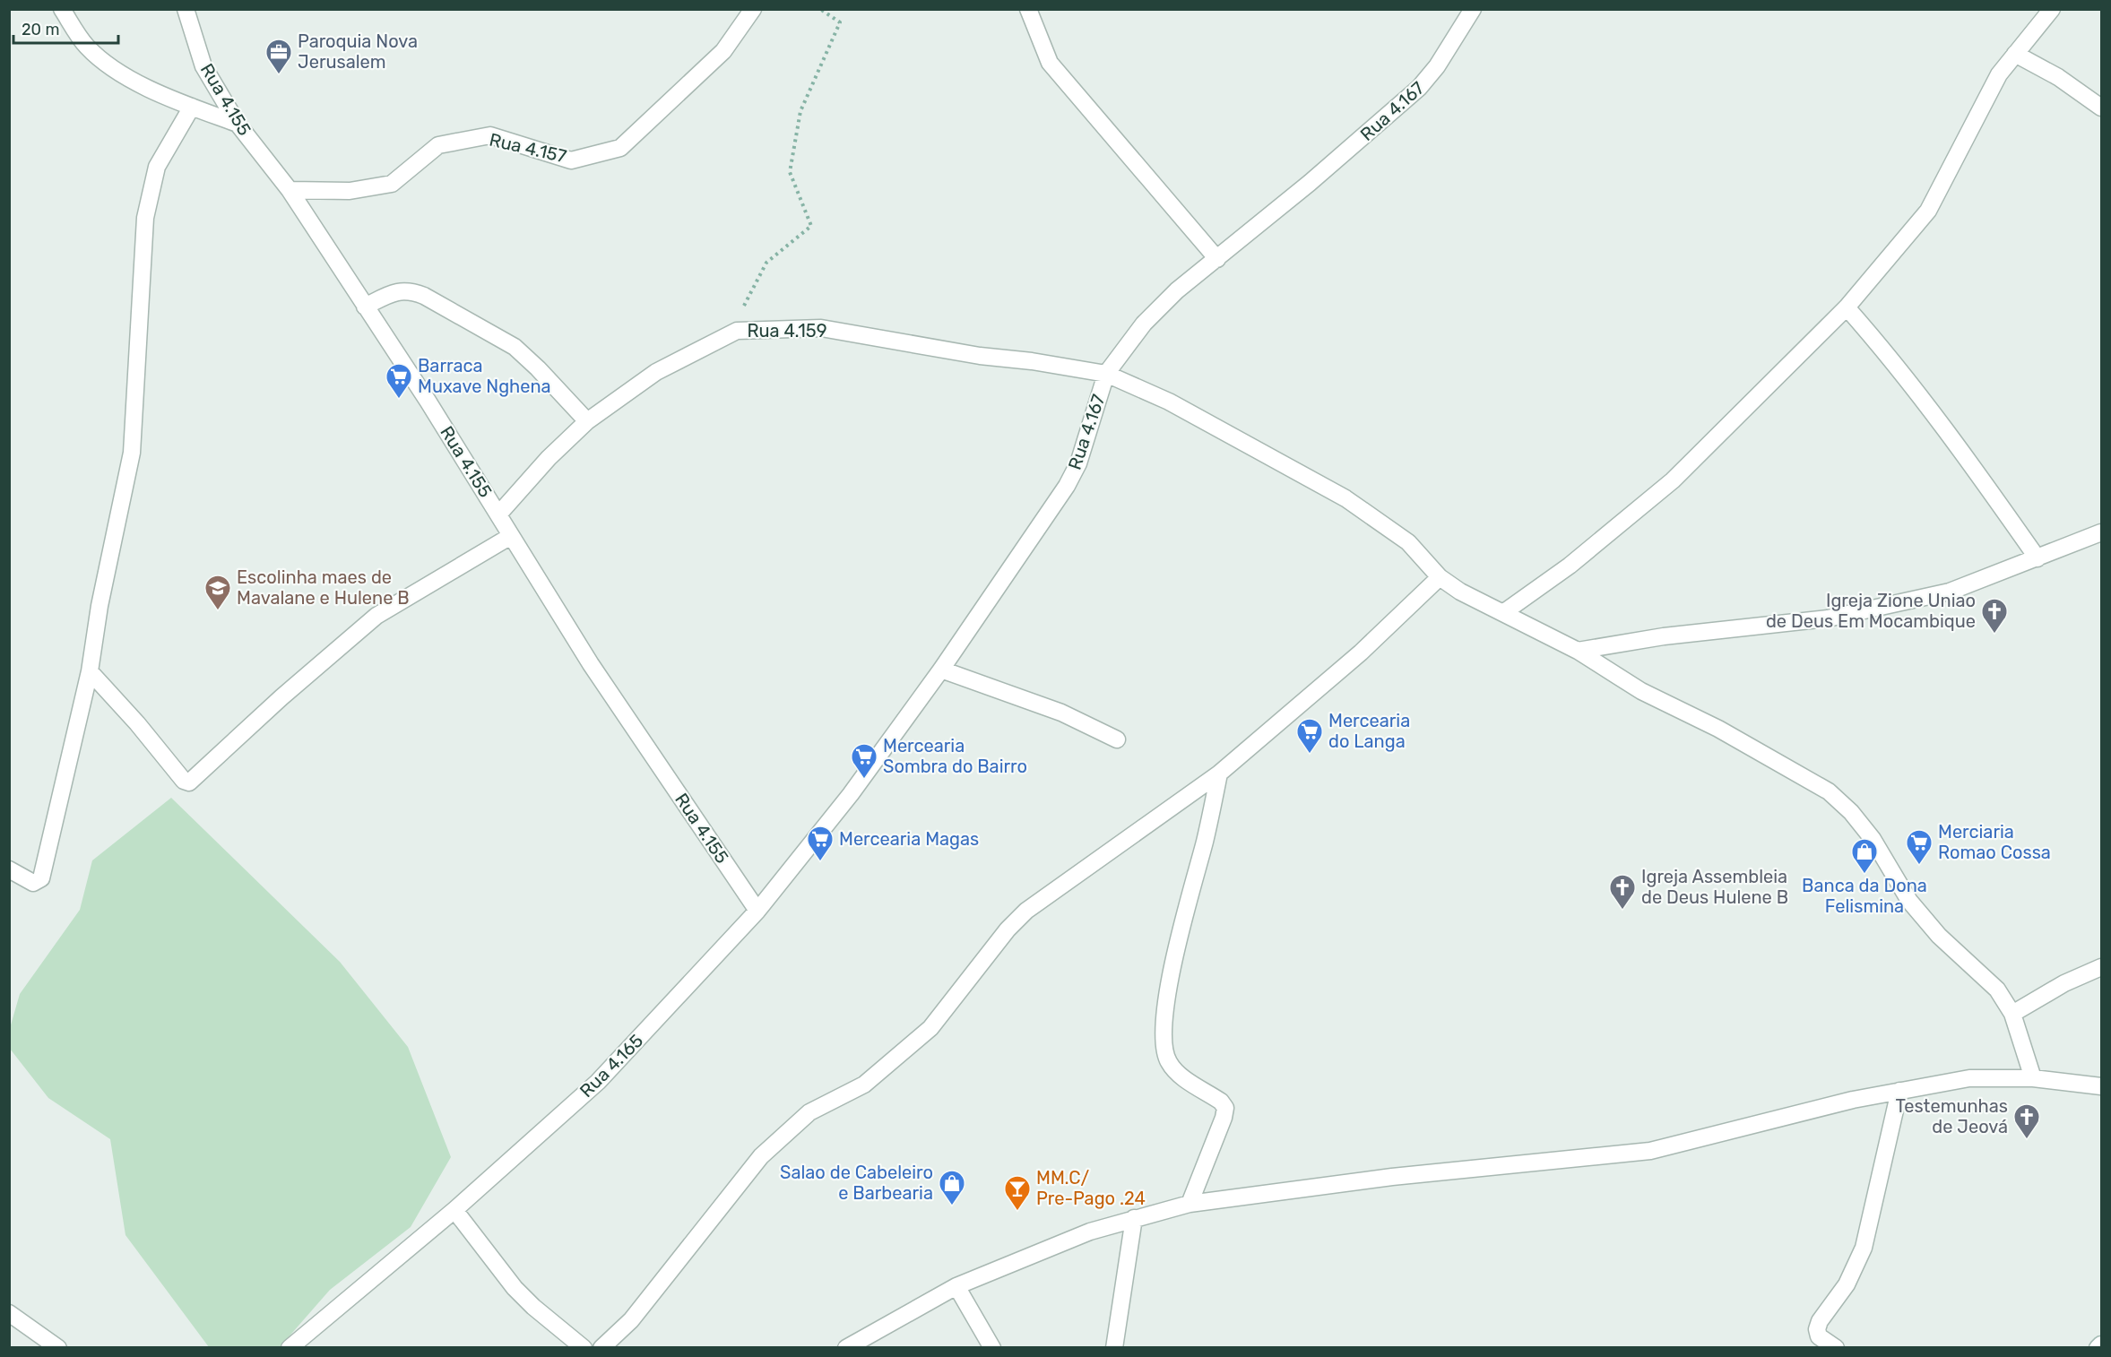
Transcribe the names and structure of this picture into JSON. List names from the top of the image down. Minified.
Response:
{"streets":{"street":["Rua 4.155","Rua 4.167","Rua 4.157","Rua 4.159","Rua 4.165"]},"crossings":[["Rua 4.155","Rua 4.167"],["Rua 4.155","Rua 4.157"],["Rua 4.155","Rua 4.159"],["Rua 4.155","Rua 4.165"],["Rua 4.167","Rua 4.159"],["Rua 4.167","Rua 4.165"]],"places":{"office":["Paroquia Nova Jerusalem"],"supermarket":["Barraca Muxave Nghena","Mercearia do Langa","Mercearia Sombra do Bairro","Mercearia Magas","Merciaria Romao Cossa"],"school or university":["Escolinha maes de Mavalane e Hulene B"],"church":["Igreja Zione Uniao de Deus Em Mocambique","Igreja Assembleia de Deus Hulene B","Testemunhas de Jeová"],"shop":["Banca da Dona Felismina","Salao de Cabeleiro e Barbearia"],"bar":["MM.C/ Pre-Pago .24"]},"scale_bar":"20 m"}
